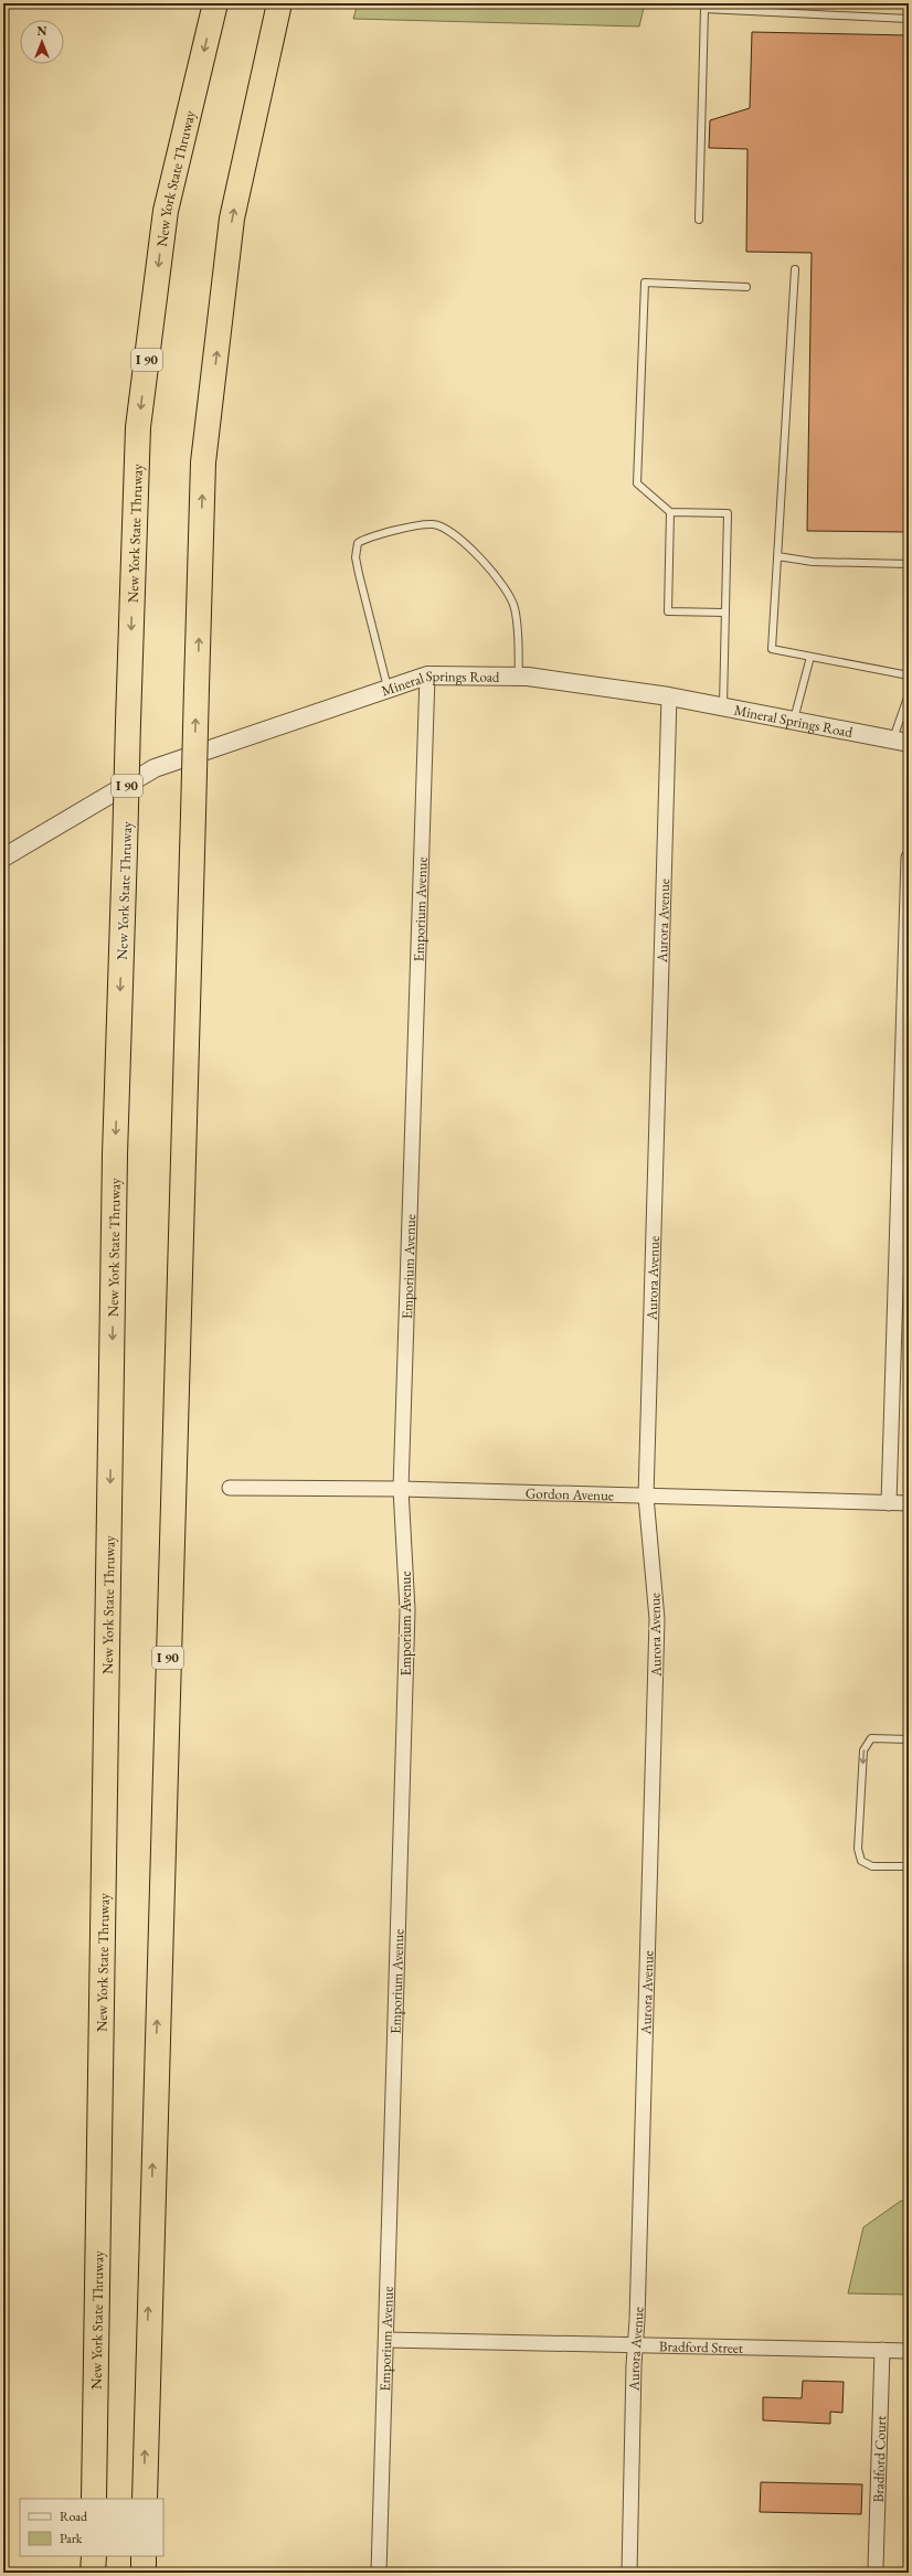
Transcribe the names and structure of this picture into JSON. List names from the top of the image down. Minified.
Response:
{"streets":{"highway":["New York State Thruway","I 90"],"street":["Mineral Springs Road","Emporium Avenue","Aurora Avenue","Gordon Avenue","Bradford Street","Bradford Court"]},"crossings":[["Mineral Springs Road","Emporium Avenue"],["Mineral Springs Road","Aurora Avenue"],["Emporium Avenue","Gordon Avenue"],["Emporium Avenue","Bradford Street"],["Aurora Avenue","Gordon Avenue"],["Aurora Avenue","Bradford Street"],["Bradford Street","Bradford Court"]],"legend":["Road","Park"],"north":"top"}
